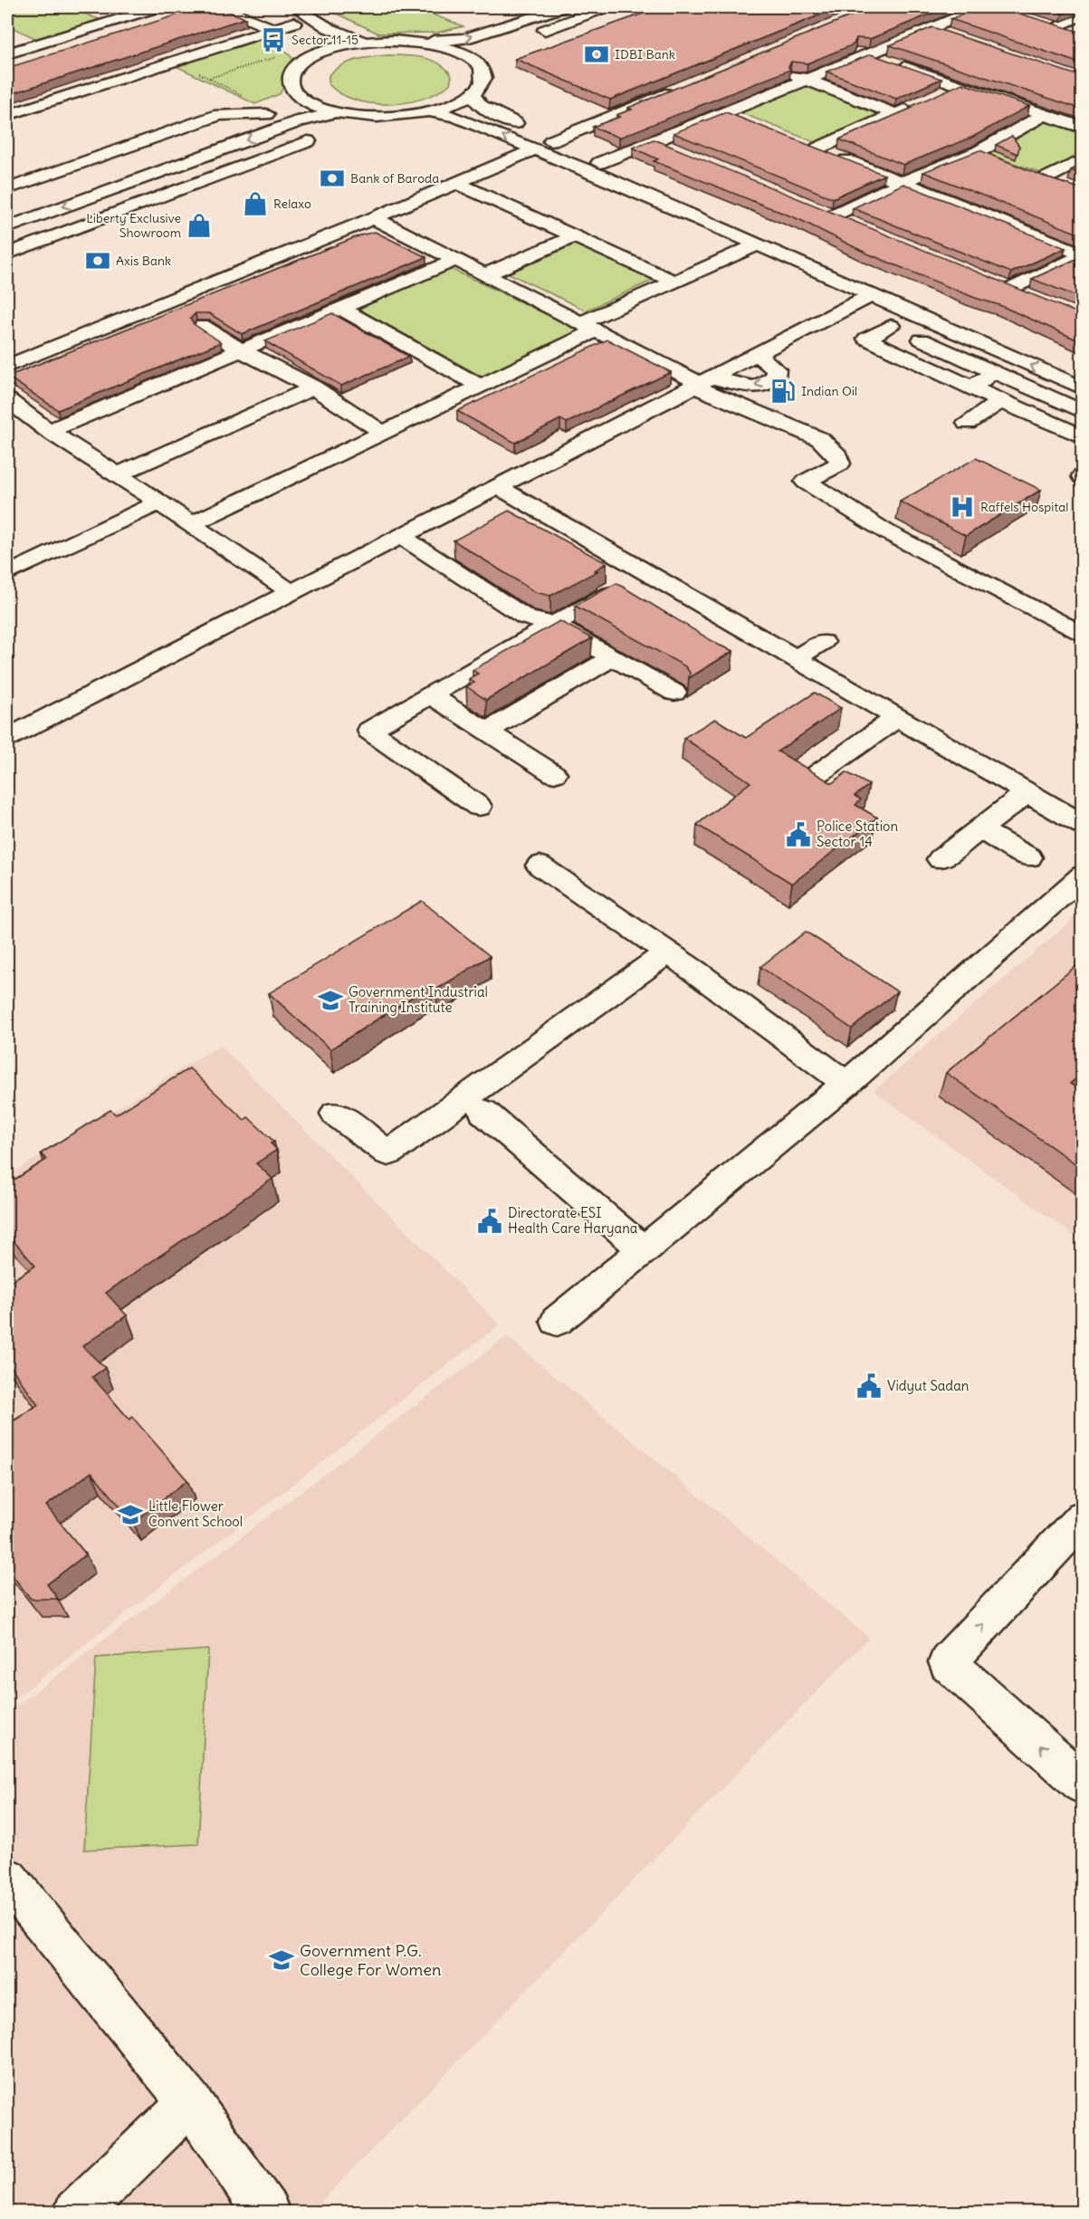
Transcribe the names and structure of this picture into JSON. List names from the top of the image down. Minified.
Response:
{"places":{"bus stop":["Sector 11-15"],"bank":["IDBI Bank","Bank of Baroda","Axis Bank"],"shop":["Relaxo","Liberty Exclusive Showroom"],"fuel station":["Indian Oil"],"hospital":["Raffels Hospital"],"public building":["Police Station Sector 14","Directorate ESI Health Care Haryana","Vidyut Sadan"],"school or university":["Government Industrial Training Institute","Little Flower Convent School","Government P.G. College For Women"]}}
